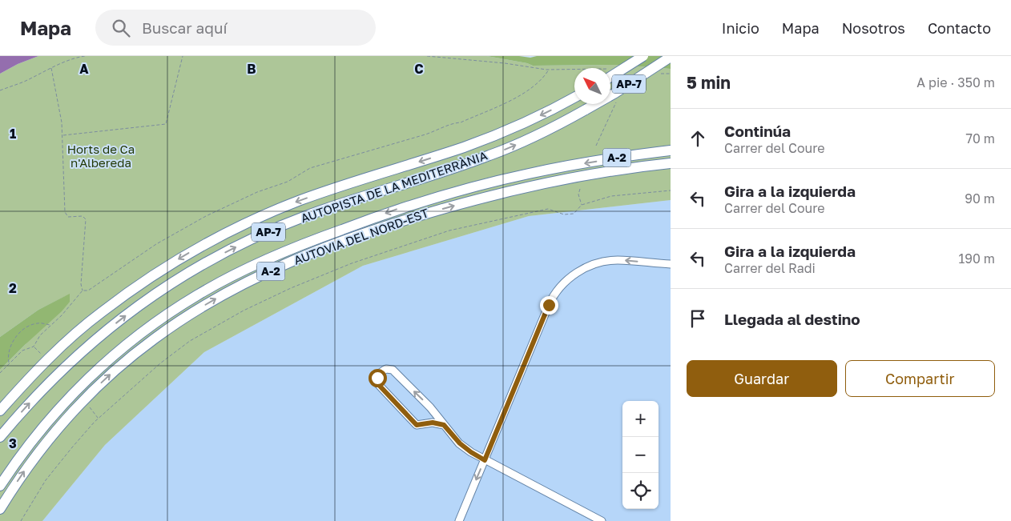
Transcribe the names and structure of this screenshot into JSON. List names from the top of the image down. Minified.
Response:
{"streets":{"highway":["AP-7","A-2","AUTOPISTA DE LA MEDITERRÀNIA","AUTOVIA DEL NORD-EST"]},"parks":["Horts de Ca n'Albereda"],"north":"top left","page":{"header":"Mapa","search":"Buscar aquí","nav":["Inicio","Mapa","Nosotros","Contacto"],"heading":["5 min","A pie · 350 m"],"list":[["Continúa","Carrer del Coure","70 m"],["Gira a la izquierda","Carrer del Coure","90 m"],["Gira a la izquierda","Carrer del Radi","190 m"],"Llegada al destino"],"buttons":["Guardar","Compartir"],"map_buttons":["+","−"]},"grid":{"columns":["A","B","C"],"rows":["1","2","3"]}}
